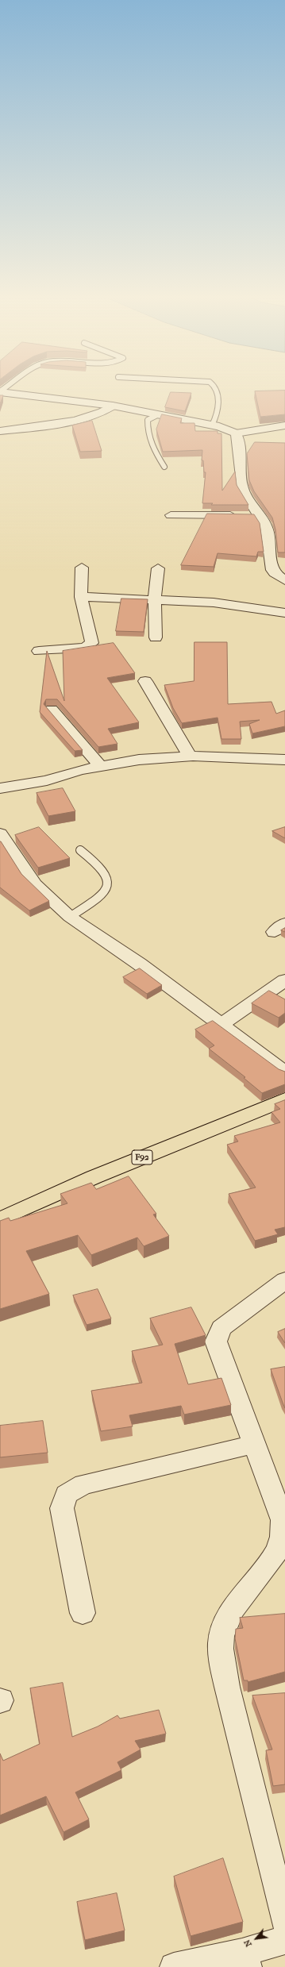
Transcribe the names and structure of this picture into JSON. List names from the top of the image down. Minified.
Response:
{"streets":{"main road":["F92"]},"north":"bottom left"}
